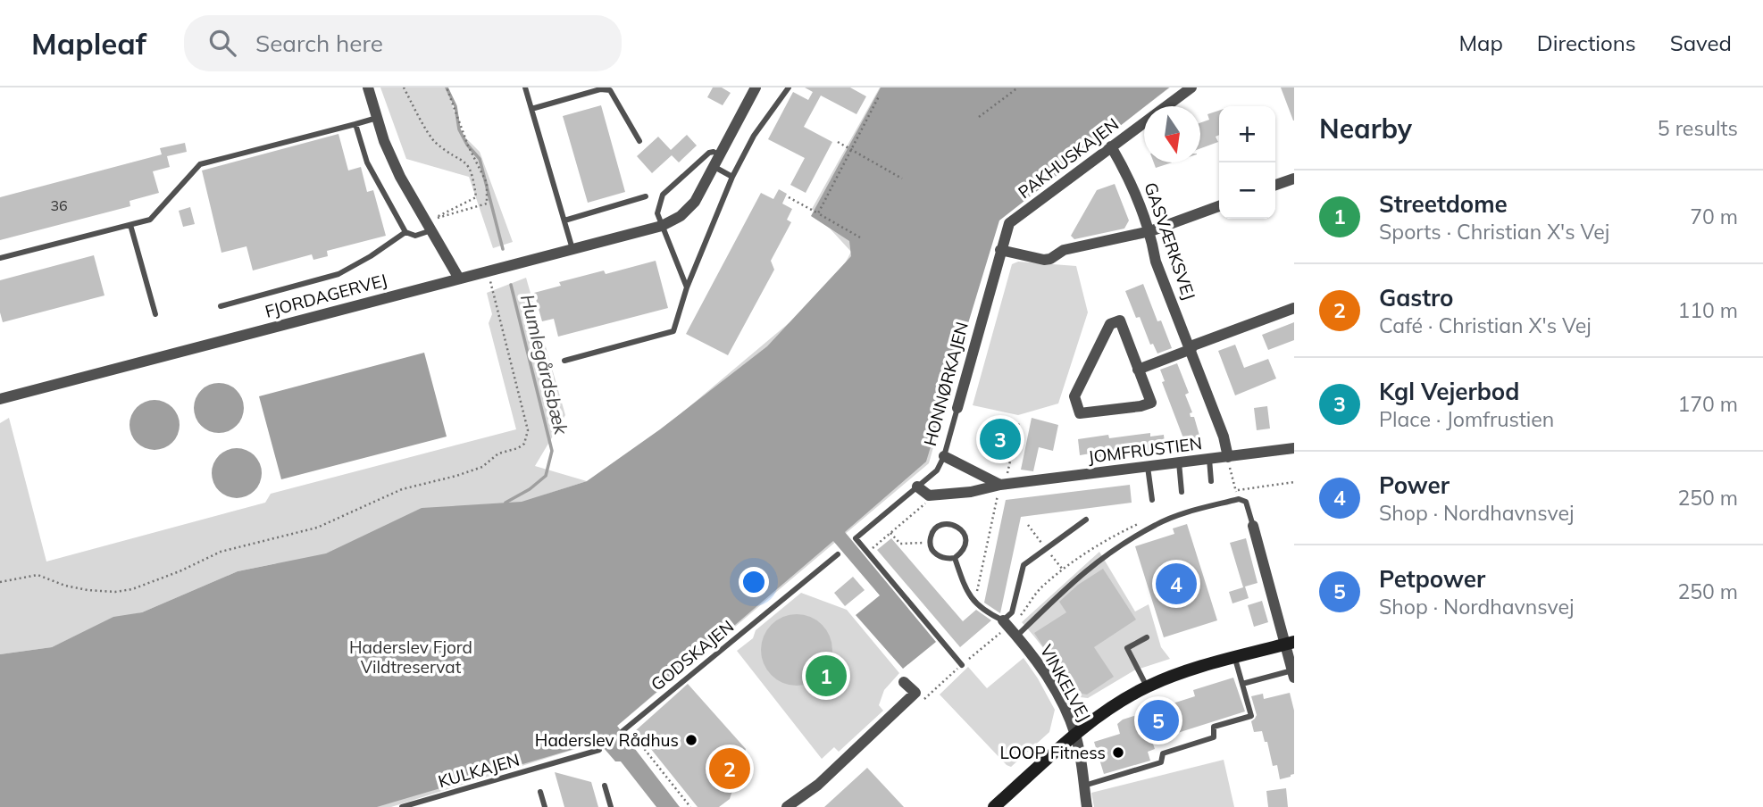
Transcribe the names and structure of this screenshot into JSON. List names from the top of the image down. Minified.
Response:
{"streets":{"street":["PAKHUSKAJEN","GASVÆRKSVEJ","FJORDAGERVEJ","HONNØRKAJEN","JOMFRUSTIEN","VINKELVEJ"],"lane":["GODSKAJEN","KULKAJEN"]},"crossings":[["PAKHUSKAJEN","GASVÆRKSVEJ"],["PAKHUSKAJEN","HONNØRKAJEN"],["GASVÆRKSVEJ","JOMFRUSTIEN"]],"water":["Humlegårdsbæk"],"parks":["Haderslev Fjord Vildtreservat"],"places":["Haderslev Rådhus","LOOP Fitness"],"house_numbers":["36"],"north":"bottom","page":{"header":"Mapleaf","search":"Search here","nav":["Map","Directions","Saved"],"heading":["Nearby","5 results"],"map_buttons":["+","−"],"list":[{"mark":"1","name":"Streetdome","note":"Sports · Christian X's Vej","value":"70 m"},{"mark":"2","name":"Gastro","note":"Café · Christian X's Vej","value":"110 m"},{"mark":"3","name":"Kgl Vejerbod","note":"Place · Jomfrustien","value":"170 m"},{"mark":"4","name":"Power","note":"Shop · Nordhavnsvej","value":"250 m"},{"mark":"5","name":"Petpower","note":"Shop · Nordhavnsvej","value":"250 m"}],"pins":["3","4","1","5","2"]}}
